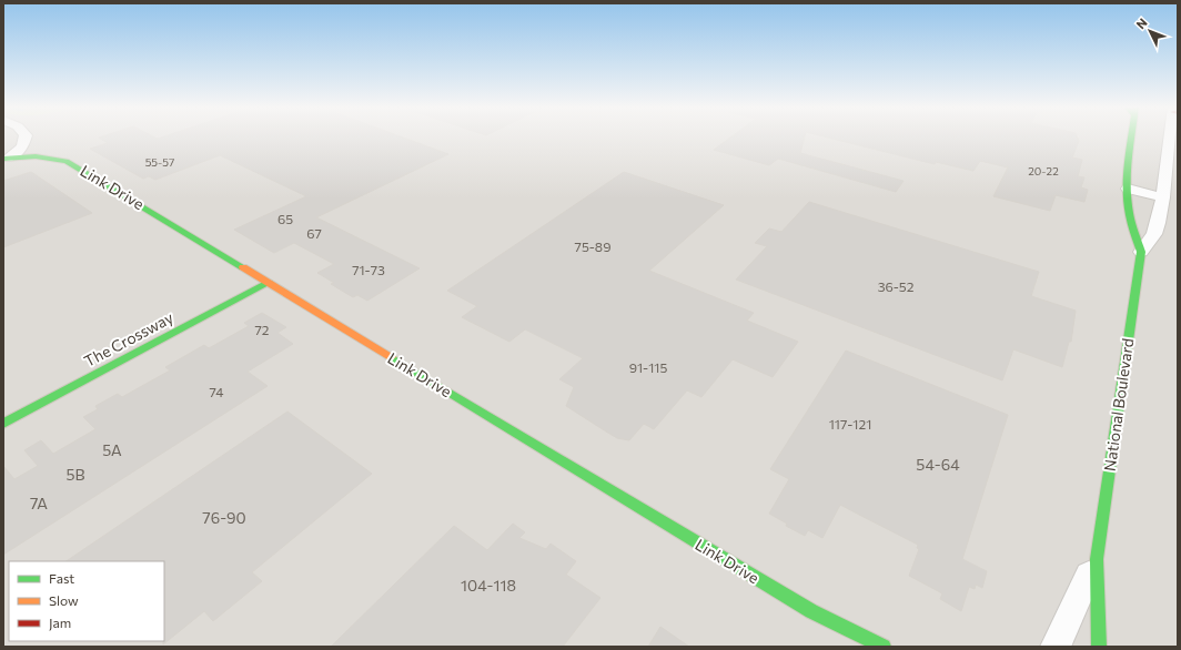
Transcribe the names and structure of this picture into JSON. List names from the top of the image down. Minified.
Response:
{"streets":{"main road":["Link Drive","The Crossway","National Boulevard"]},"crossings":[["Link Drive","The Crossway"]],"house_numbers":["55-57","20-22","65","67","75-89","71-73","36-52","72","91-115","74","117-121","5A","54-64","5B","7A","76-90","104-118"],"legend":["Fast","Slow","Jam"],"north":"top left"}
